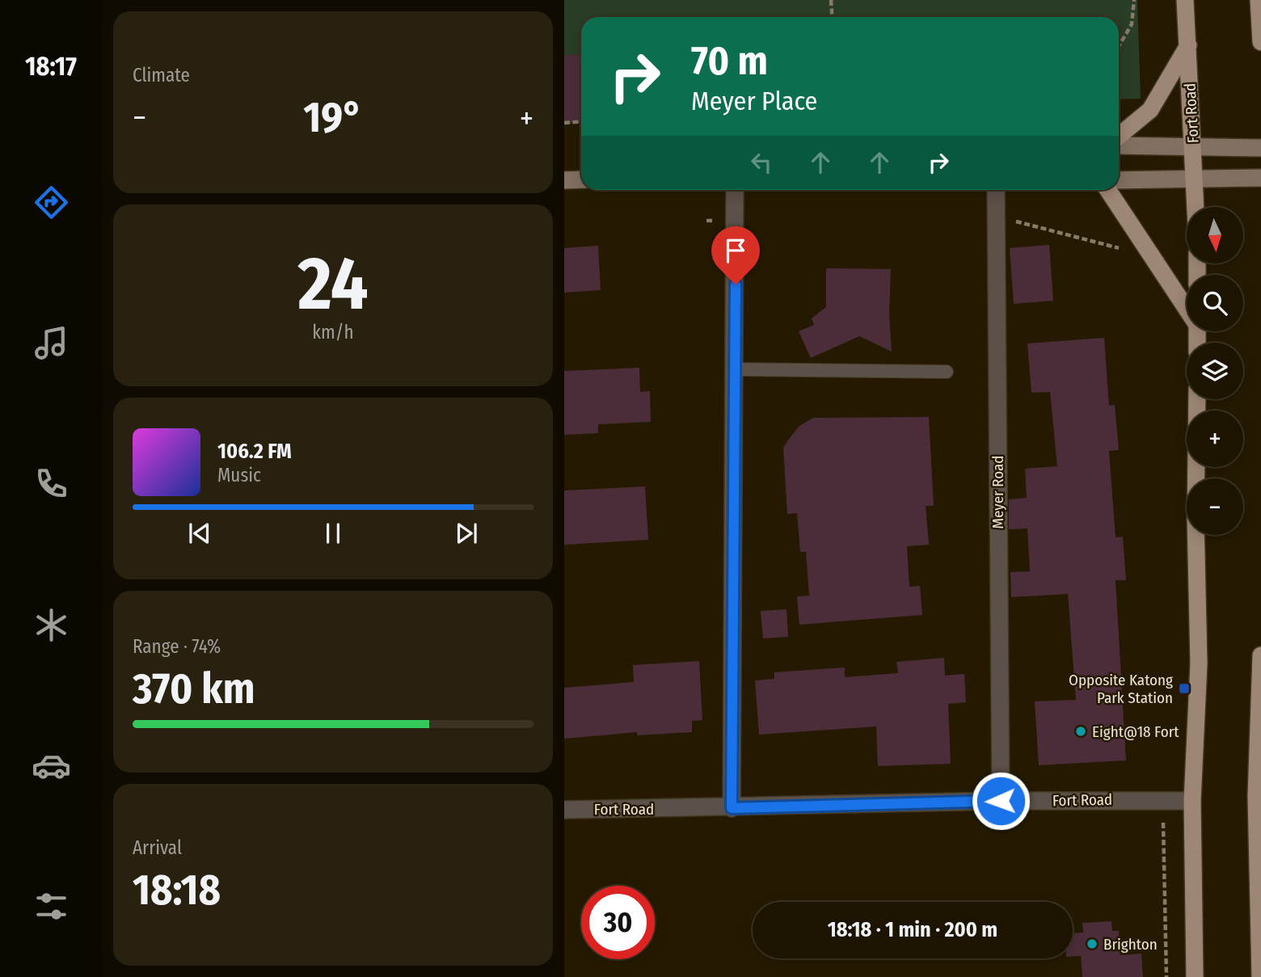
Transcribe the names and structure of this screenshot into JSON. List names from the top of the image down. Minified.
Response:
{"streets":{"main road":["Fort Road"],"street":["Meyer Road"]},"crossings":[["Fort Road","Meyer Road"]],"places":{"transit":["Opposite Katong Park Station"],"other":["Eight@18 Fort","Brighton"]},"north":"bottom","page":{"tabs":"18:17","tile":["Climate",["24","km/h"],["Range · 74%","370 km"],["Arrival","18:18"]],"turn":["70 m","Meyer Place"],"heat":["−","19°","+"],"map_buttons":["+","−"],"song":["106.2 FM","Music"],"limit":"30","trip":"18:18 · 1 min · 200 m"}}
